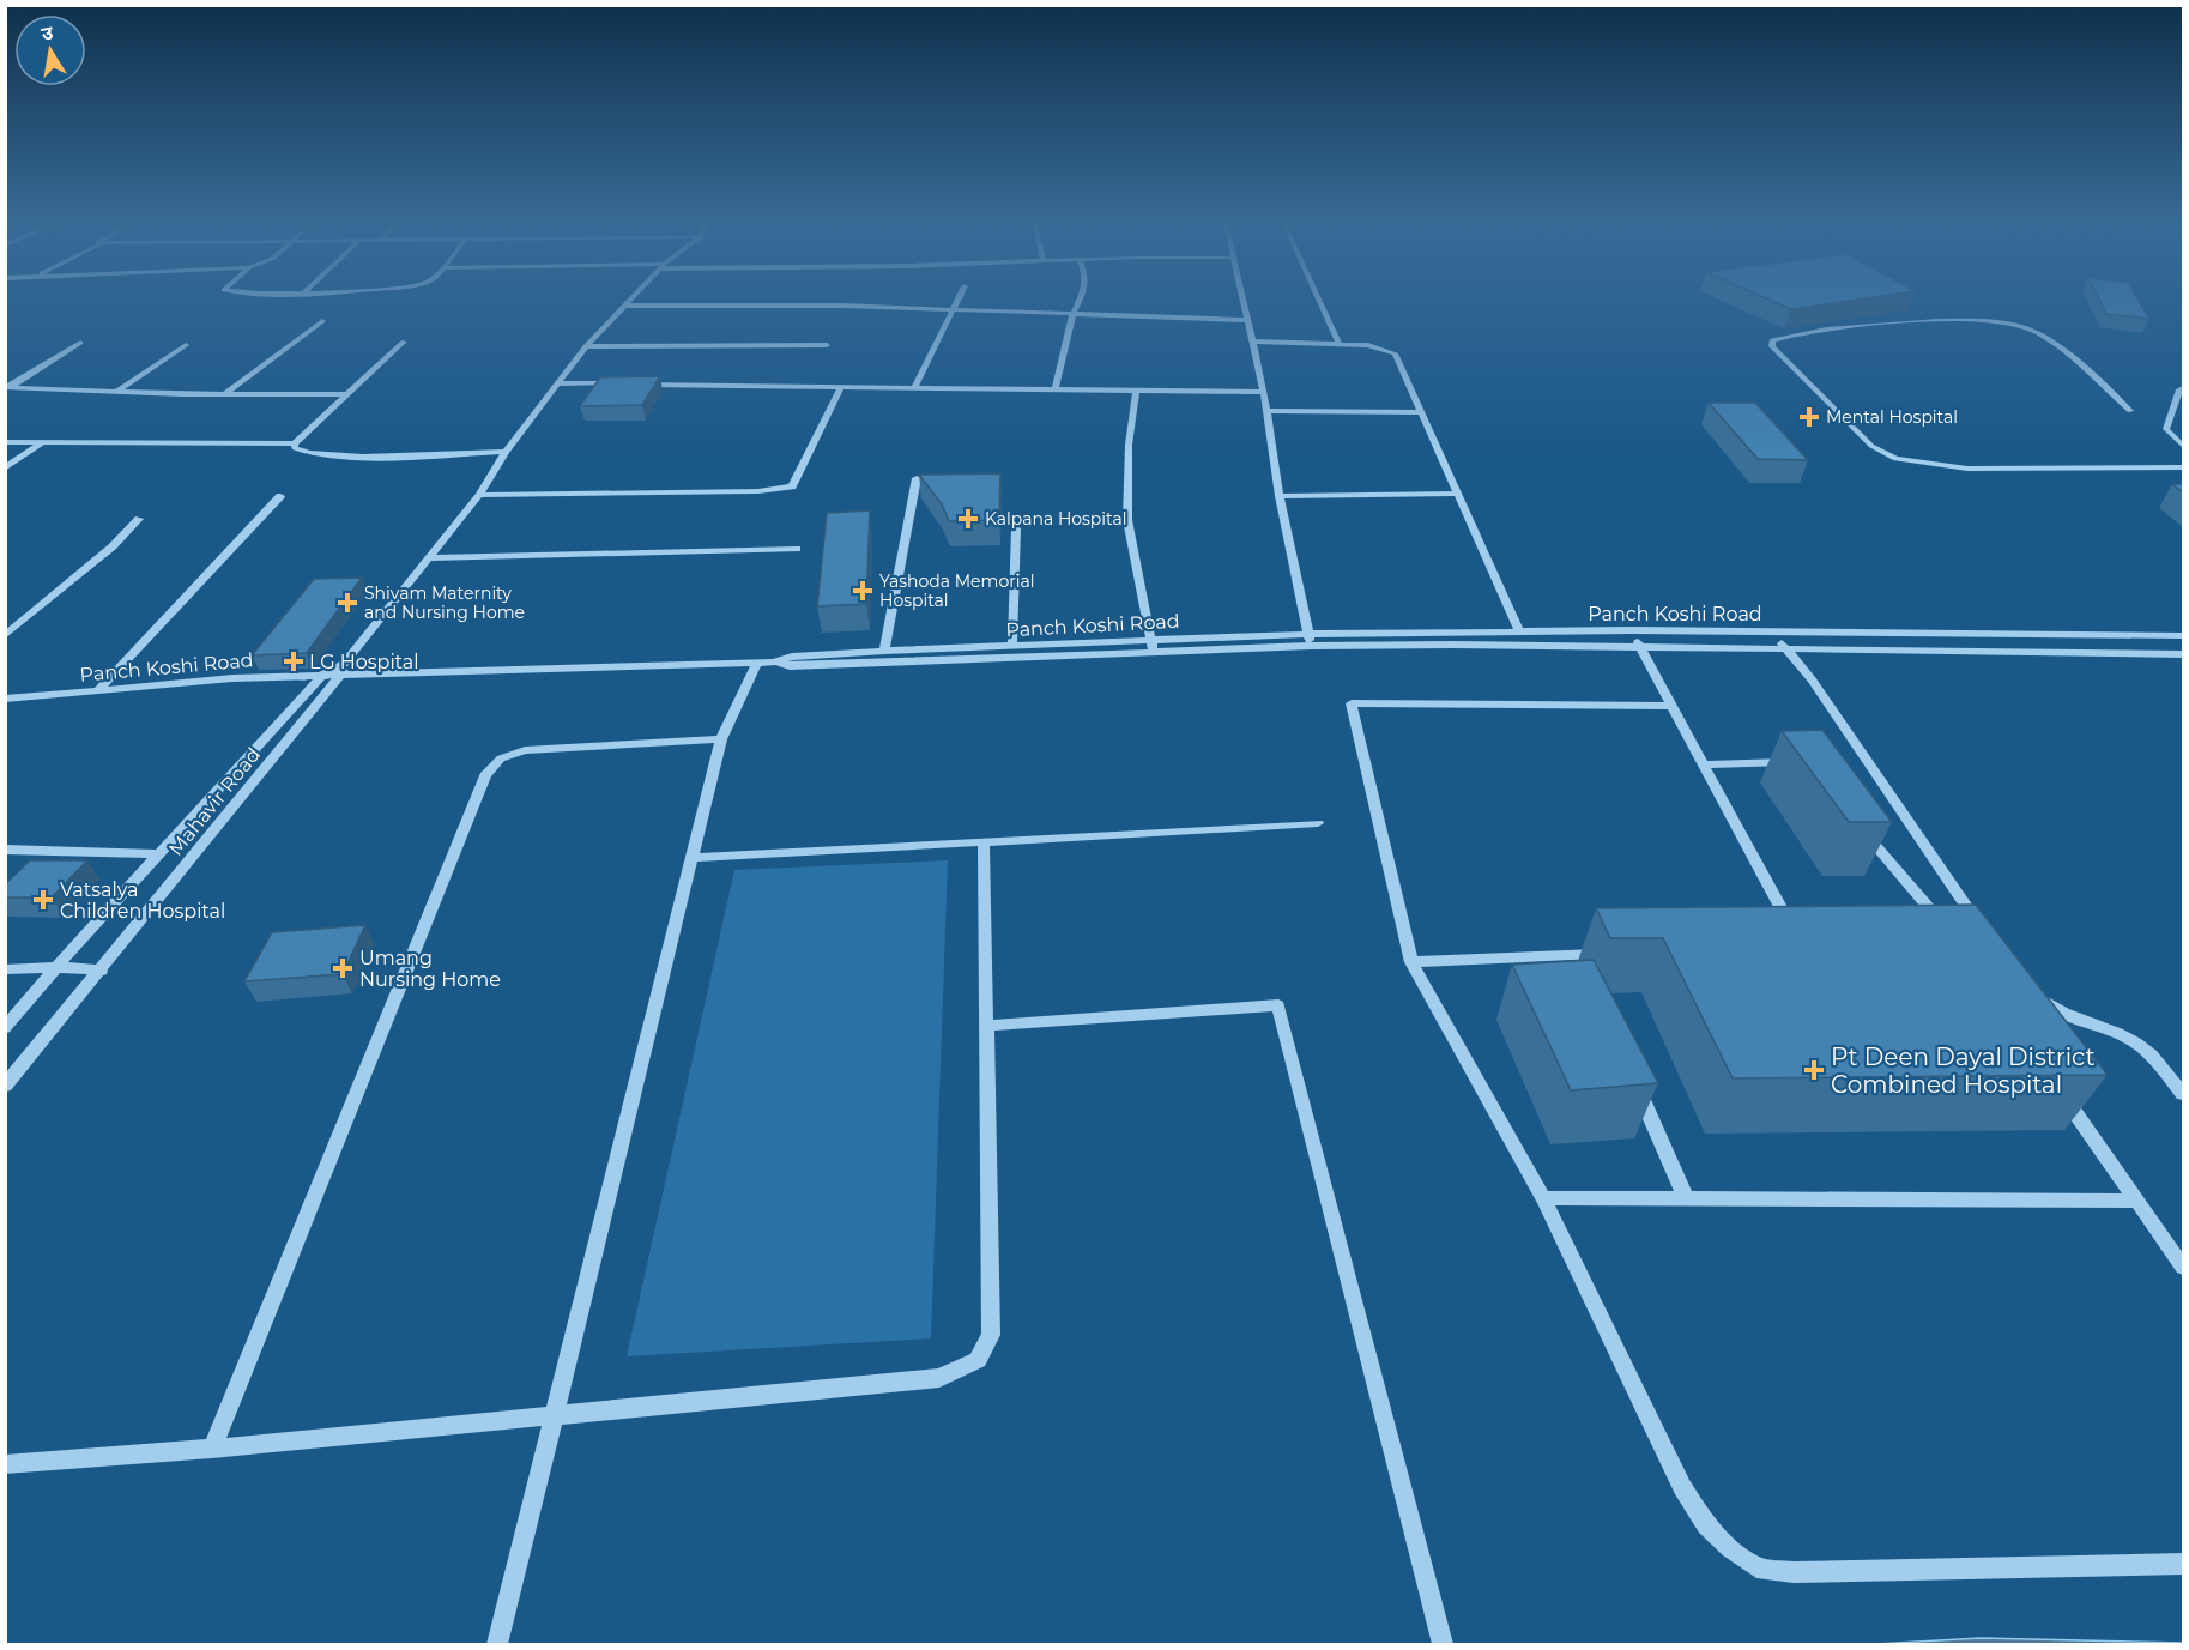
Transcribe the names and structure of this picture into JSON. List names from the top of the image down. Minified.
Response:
{"streets":{"street":["Panch Koshi Road","Mahavir Road"]},"crossings":[["Panch Koshi Road","Mahavir Road"]],"places":{"health":["Mental Hospital","Kalpana Hospital","Yashoda Memorial Hospital","Shivam Maternity and Nursing Home","LG Hospital","Vatsalya Children Hospital","Umang Nursing Home","Pt Deen Dayal District Combined Hospital"]},"north":"top"}
